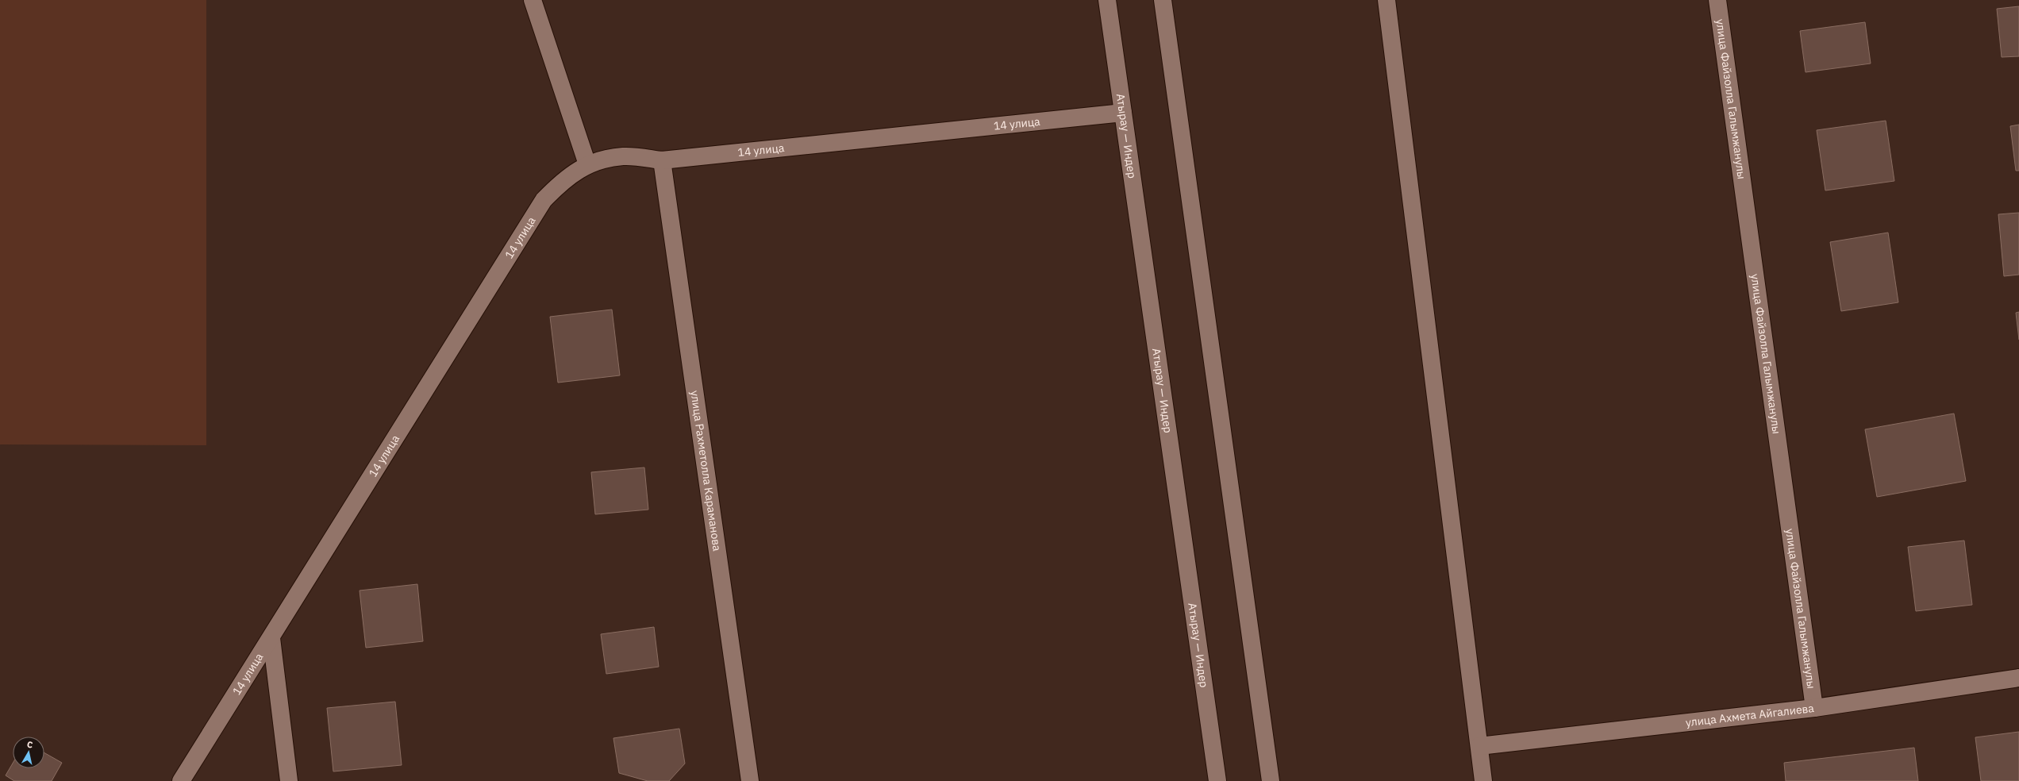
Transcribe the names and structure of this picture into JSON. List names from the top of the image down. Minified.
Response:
{"streets":{"street":["улица Файзолла Галымжанулы","14 улица","Атырау — Индер","улица Рахметолла Караманова","улица Ахмета Айгалиева"]},"crossings":[["улица Файзолла Галымжанулы","улица Ахмета Айгалиева"],["14 улица","Атырау — Индер"],["14 улица","улица Рахметолла Караманова"]],"north":"top"}
